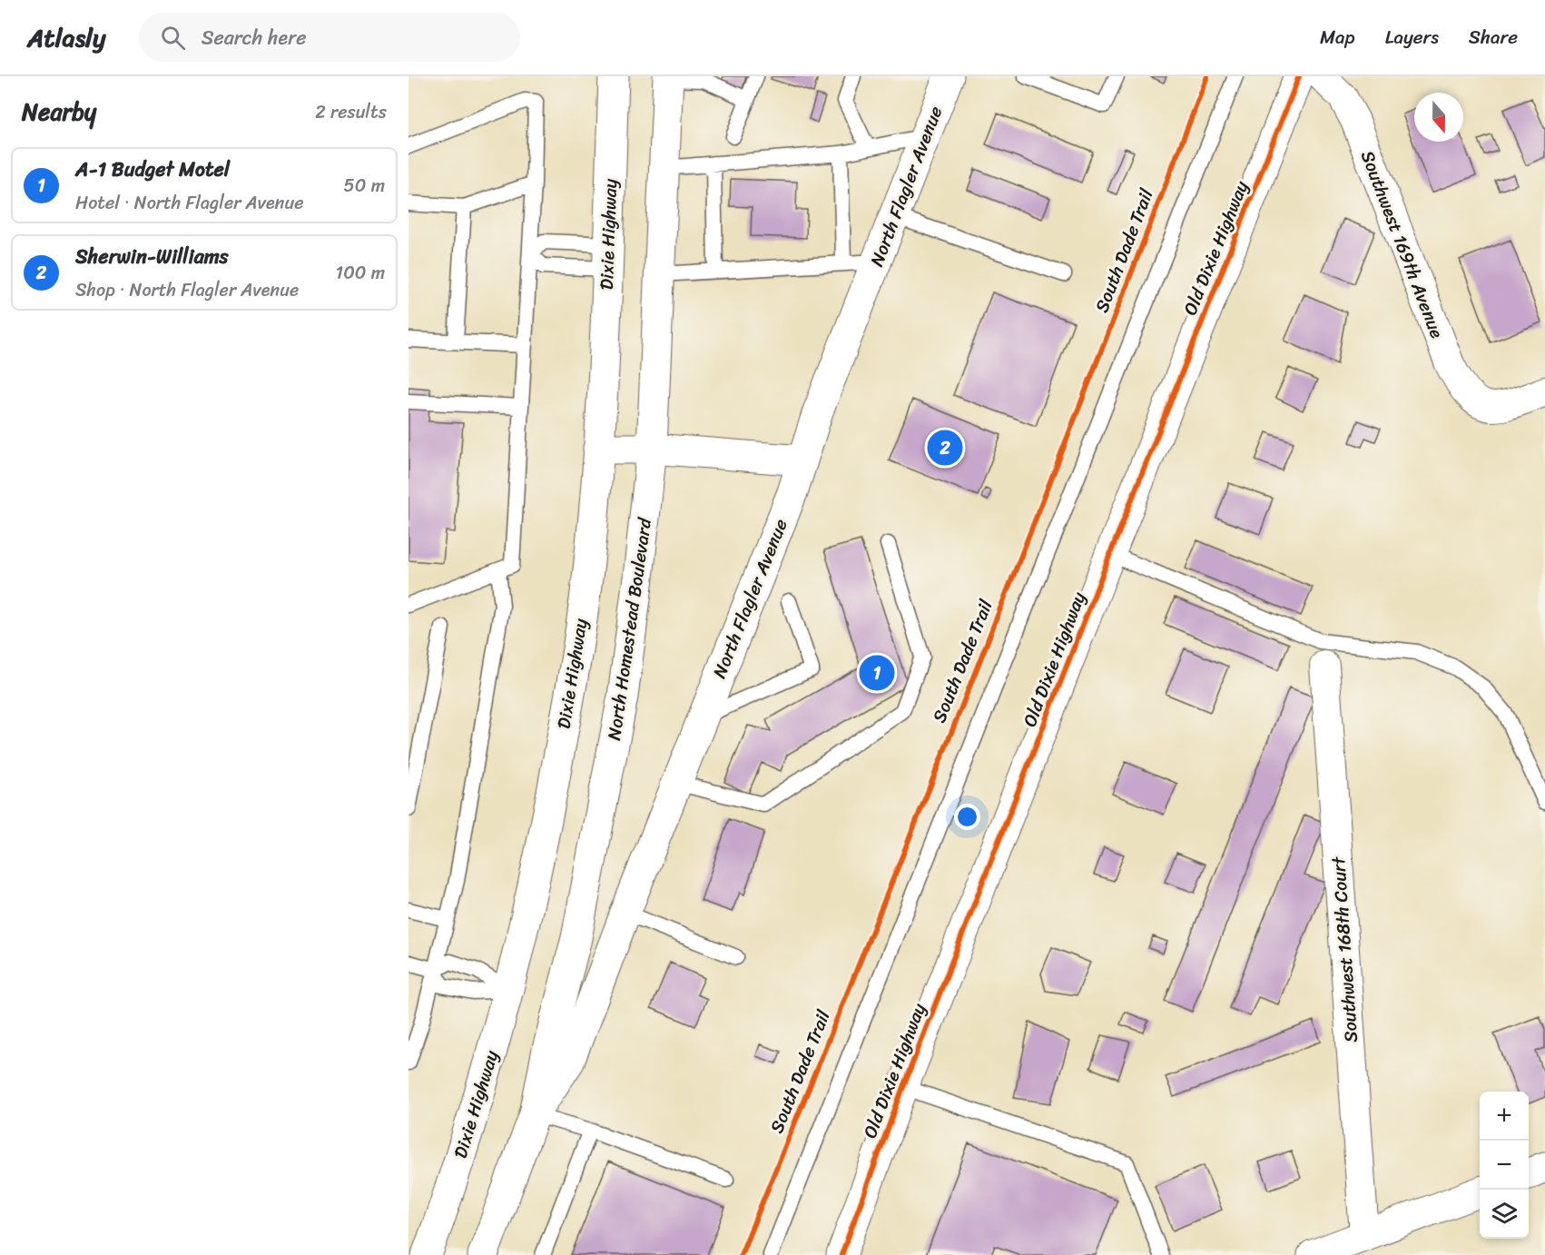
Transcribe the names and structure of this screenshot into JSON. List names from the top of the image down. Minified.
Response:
{"streets":{"main road":["North Flagler Avenue","Dixie Highway","Old Dixie Highway","North Homestead Boulevard"],"street":["Southwest 169th Avenue","Southwest 168th Court"],"cycle path":["South Dade Trail"]},"crossings":[["North Flagler Avenue","North Homestead Boulevard"]],"north":"bottom","page":{"header":"Atlasly","search":"Search here","nav":["Map","Layers","Share"],"heading":["Nearby","2 results"],"list":[{"mark":"1","name":"A-1 Budget Motel","note":"Hotel · North Flagler Avenue","value":"50 m"},{"mark":"2","name":"Sherwin-Williams","note":"Shop · North Flagler Avenue","value":"100 m"}],"pins":["2","1"],"map_buttons":["+","−"]}}
